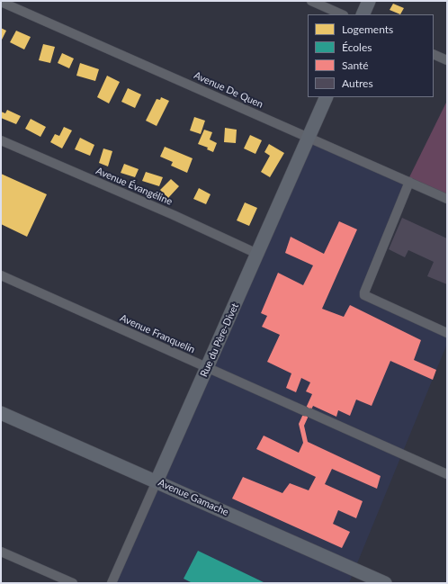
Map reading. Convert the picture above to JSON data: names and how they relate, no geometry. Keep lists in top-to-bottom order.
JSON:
{
  "streets": {
    "street": [
      "Avenue De Quen",
      "Avenue Évangéline",
      "Avenue Franquelin",
      "Rue du Père-Divet",
      "Avenue Gamache"
    ]
  },
  "crossings": [
    ["Avenue De Quen", "Rue du Père-Divet"],
    ["Avenue Évangéline", "Rue du Père-Divet"],
    ["Avenue Franquelin", "Rue du Père-Divet"],
    ["Rue du Père-Divet", "Avenue Gamache"]
  ],
  "legend": [
    "Logements",
    "Écoles",
    "Santé",
    "Autres"
  ]
}
